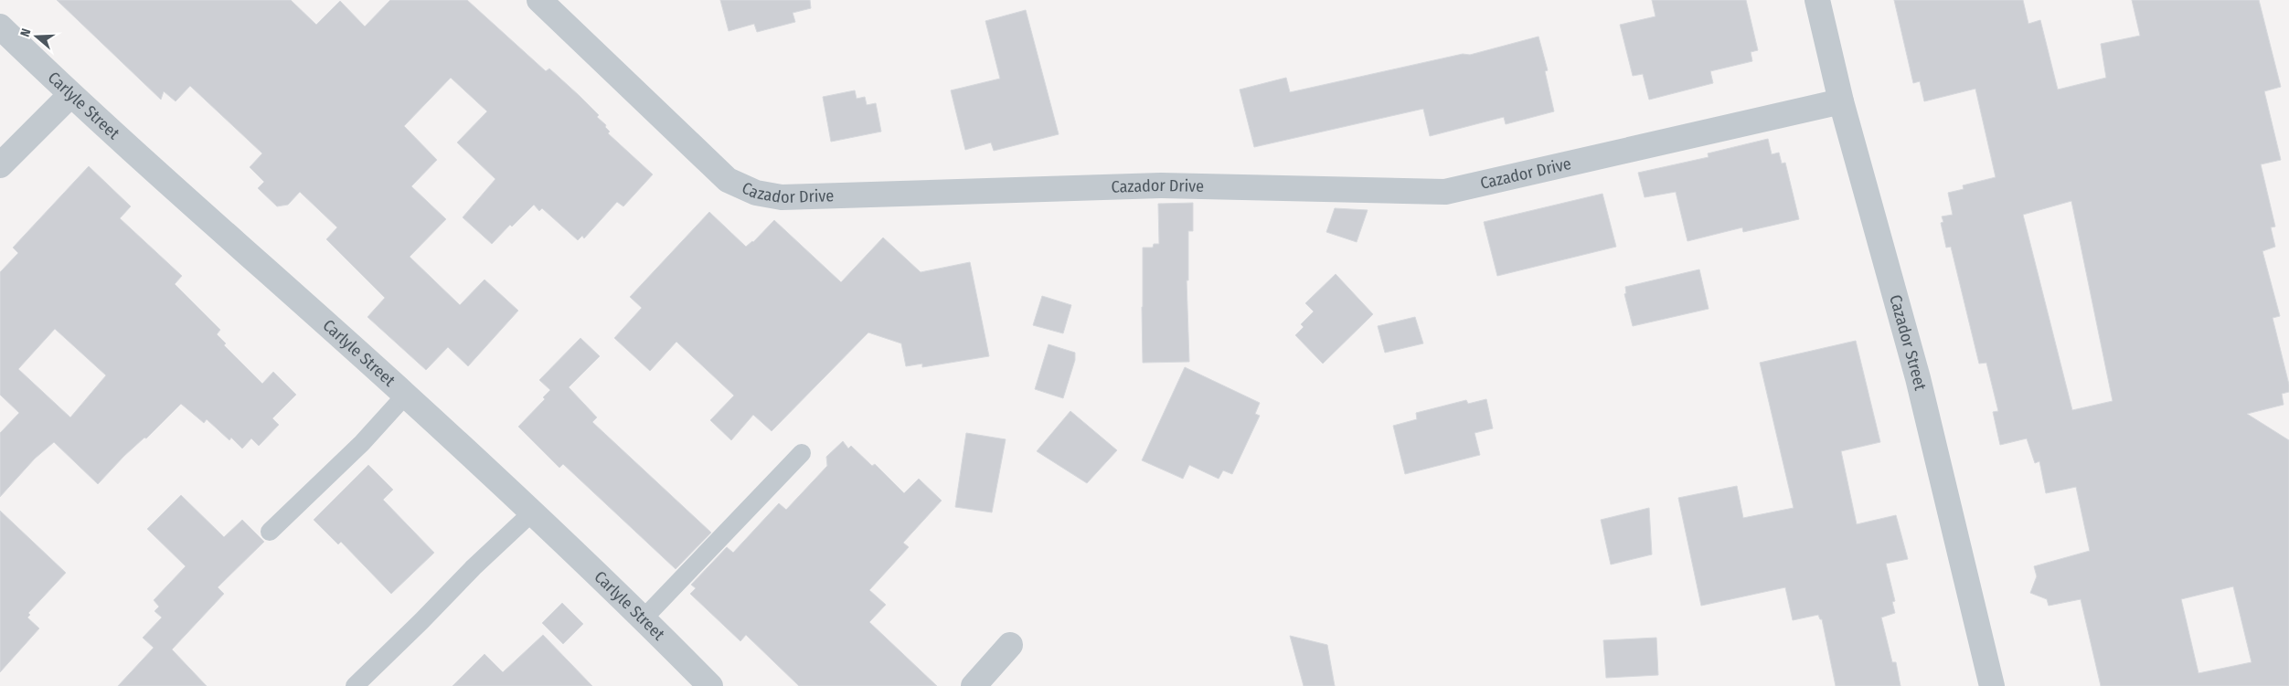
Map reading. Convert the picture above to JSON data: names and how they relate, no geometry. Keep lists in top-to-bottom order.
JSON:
{
  "streets": {
    "street": ["Carlyle Street", "Cazador Drive", "Cazador Street"]
  },
  "crossings": [
    ["Cazador Drive", "Cazador Street"]
  ],
  "north": "left"
}
